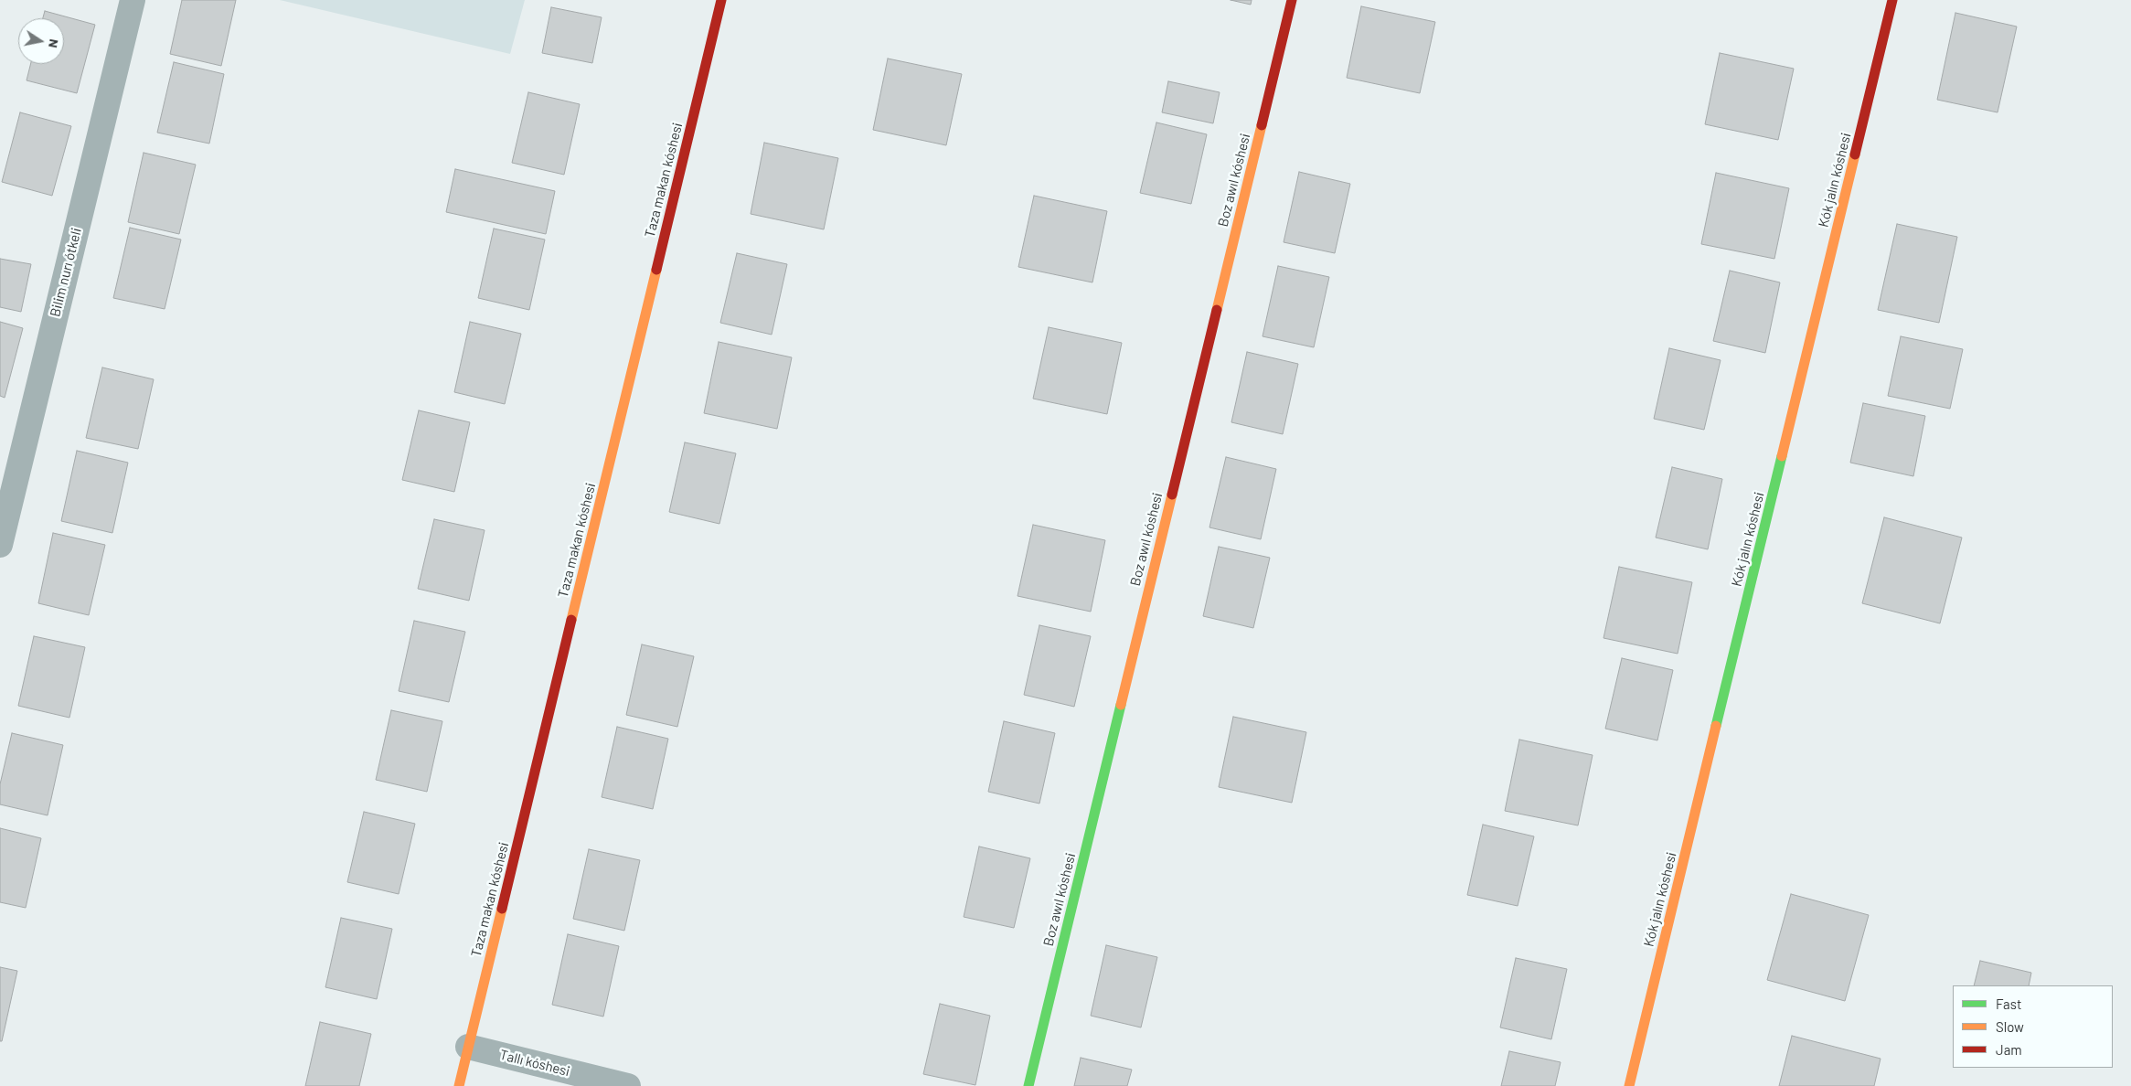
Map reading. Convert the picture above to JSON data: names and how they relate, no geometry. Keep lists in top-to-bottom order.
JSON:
{
  "streets": {
    "street": [
      "Taza makan kóshesi",
      "Boz awıl kóshesi",
      "Kók jalın kóshesi",
      "Bilim nurı ótkeli",
      "Tallı kóshesi"
    ]
  },
  "crossings": [
    ["Taza makan kóshesi", "Tallı kóshesi"]
  ],
  "legend": ["Fast", "Slow", "Jam"],
  "north": "right"
}
